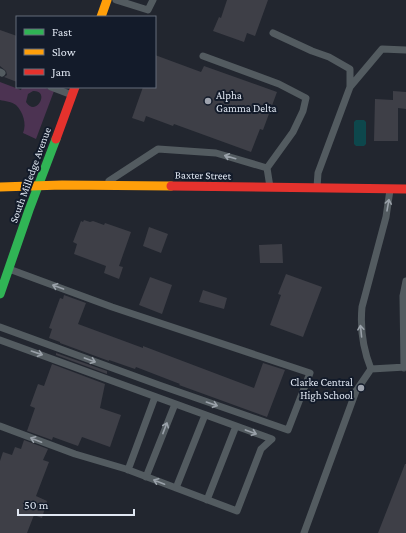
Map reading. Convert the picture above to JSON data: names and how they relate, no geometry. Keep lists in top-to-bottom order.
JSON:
{
  "streets": {
    "main road": ["South Milledge Avenue", "Baxter Street"]
  },
  "crossings": [
    ["South Milledge Avenue", "Baxter Street"]
  ],
  "places": ["Alpha Gamma Delta", "Clarke Central High School"],
  "legend": ["Fast", "Slow", "Jam"],
  "scale_bar": "50 m"
}
